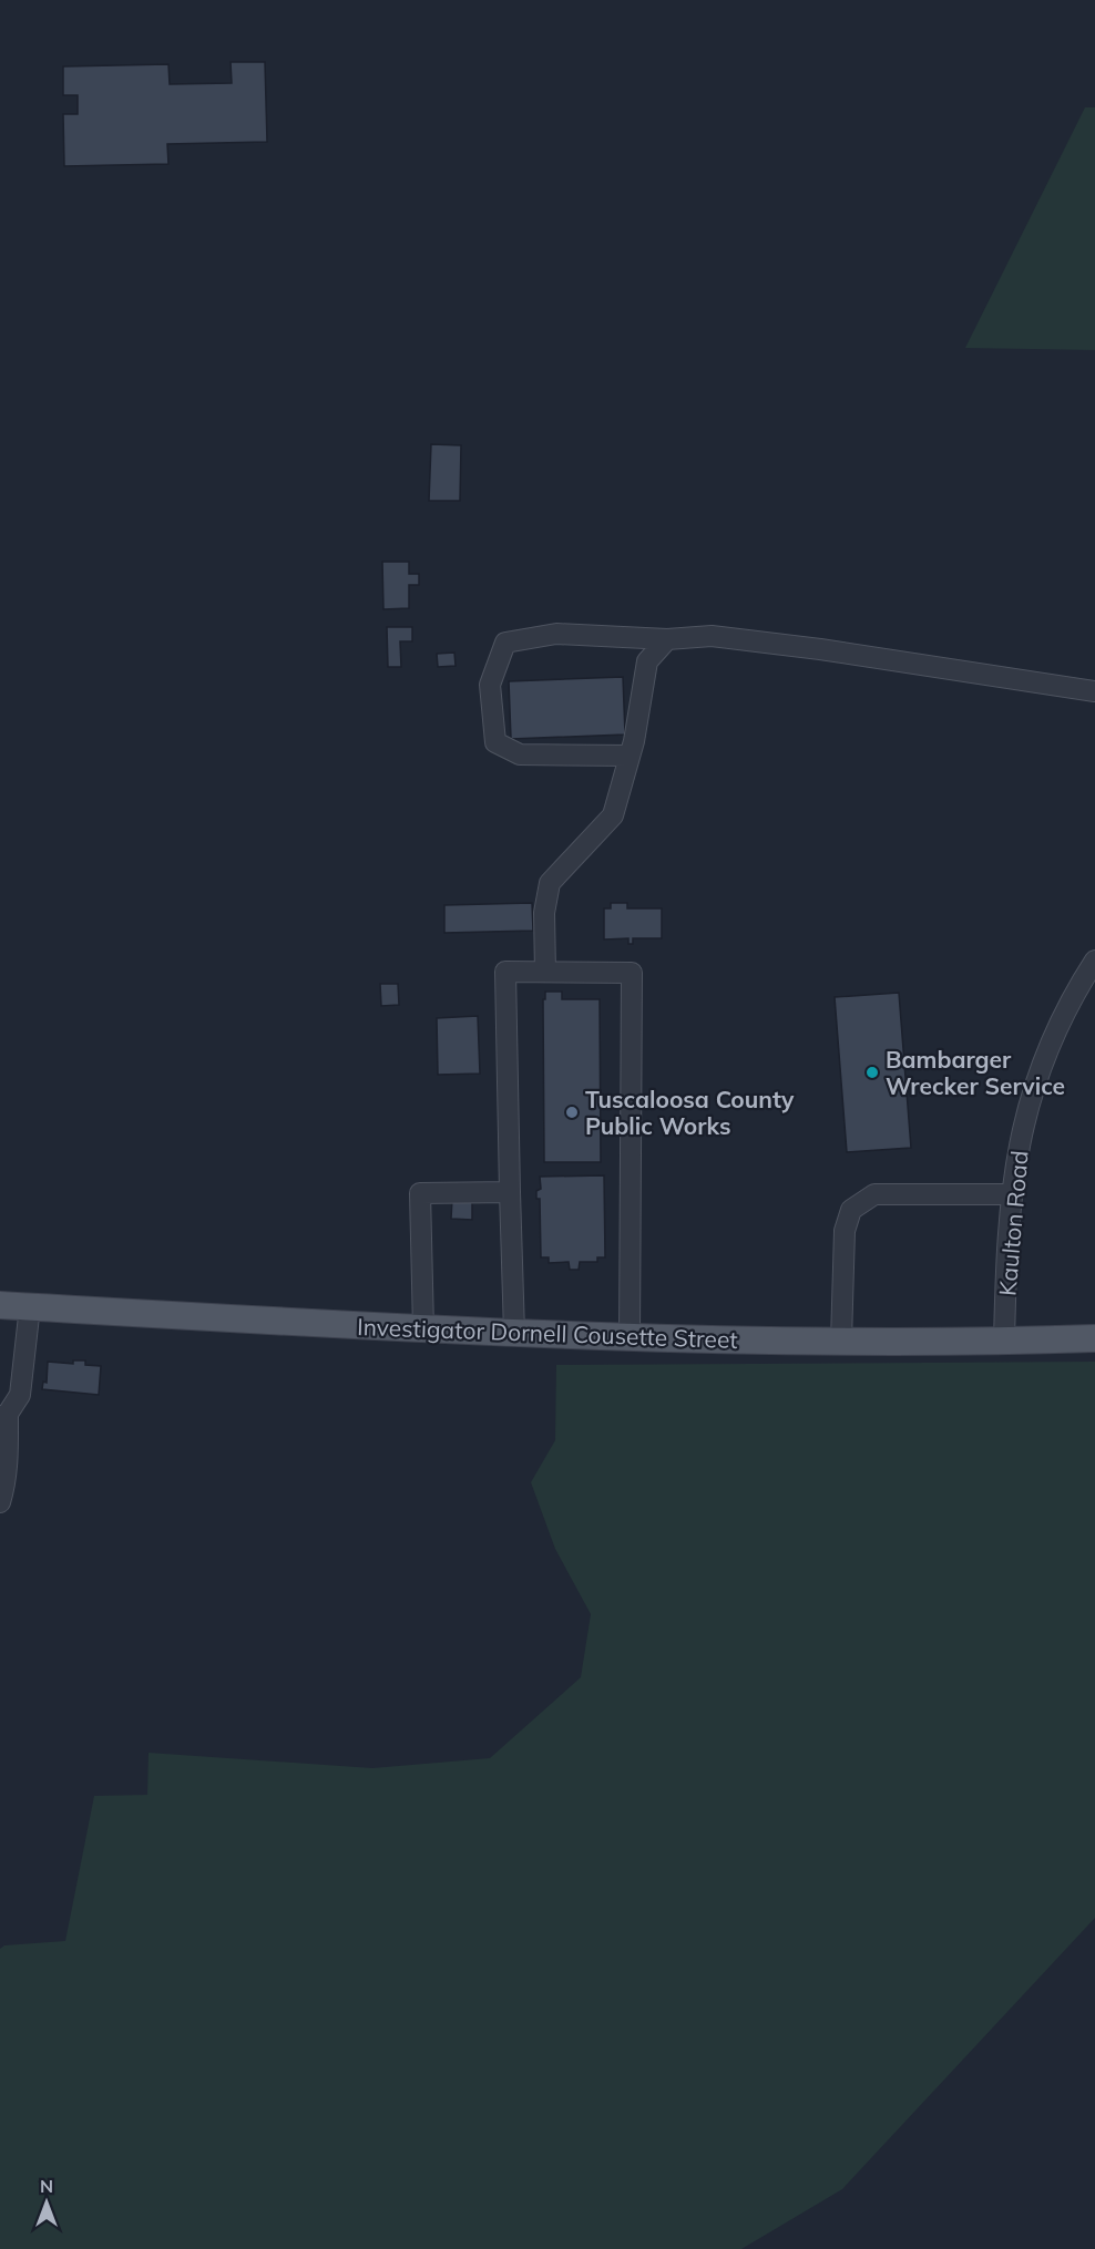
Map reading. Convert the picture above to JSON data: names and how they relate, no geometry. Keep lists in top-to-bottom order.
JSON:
{
  "streets": {
    "main road": ["Investigator Dornell Cousette Street"],
    "street": ["Kaulton Road"]
  },
  "crossings": [
    ["Kaulton Road", "Investigator Dornell Cousette Street"]
  ],
  "places": ["Bambarger Wrecker Service", "Tuscaloosa County Public Works"],
  "north": "top"
}
